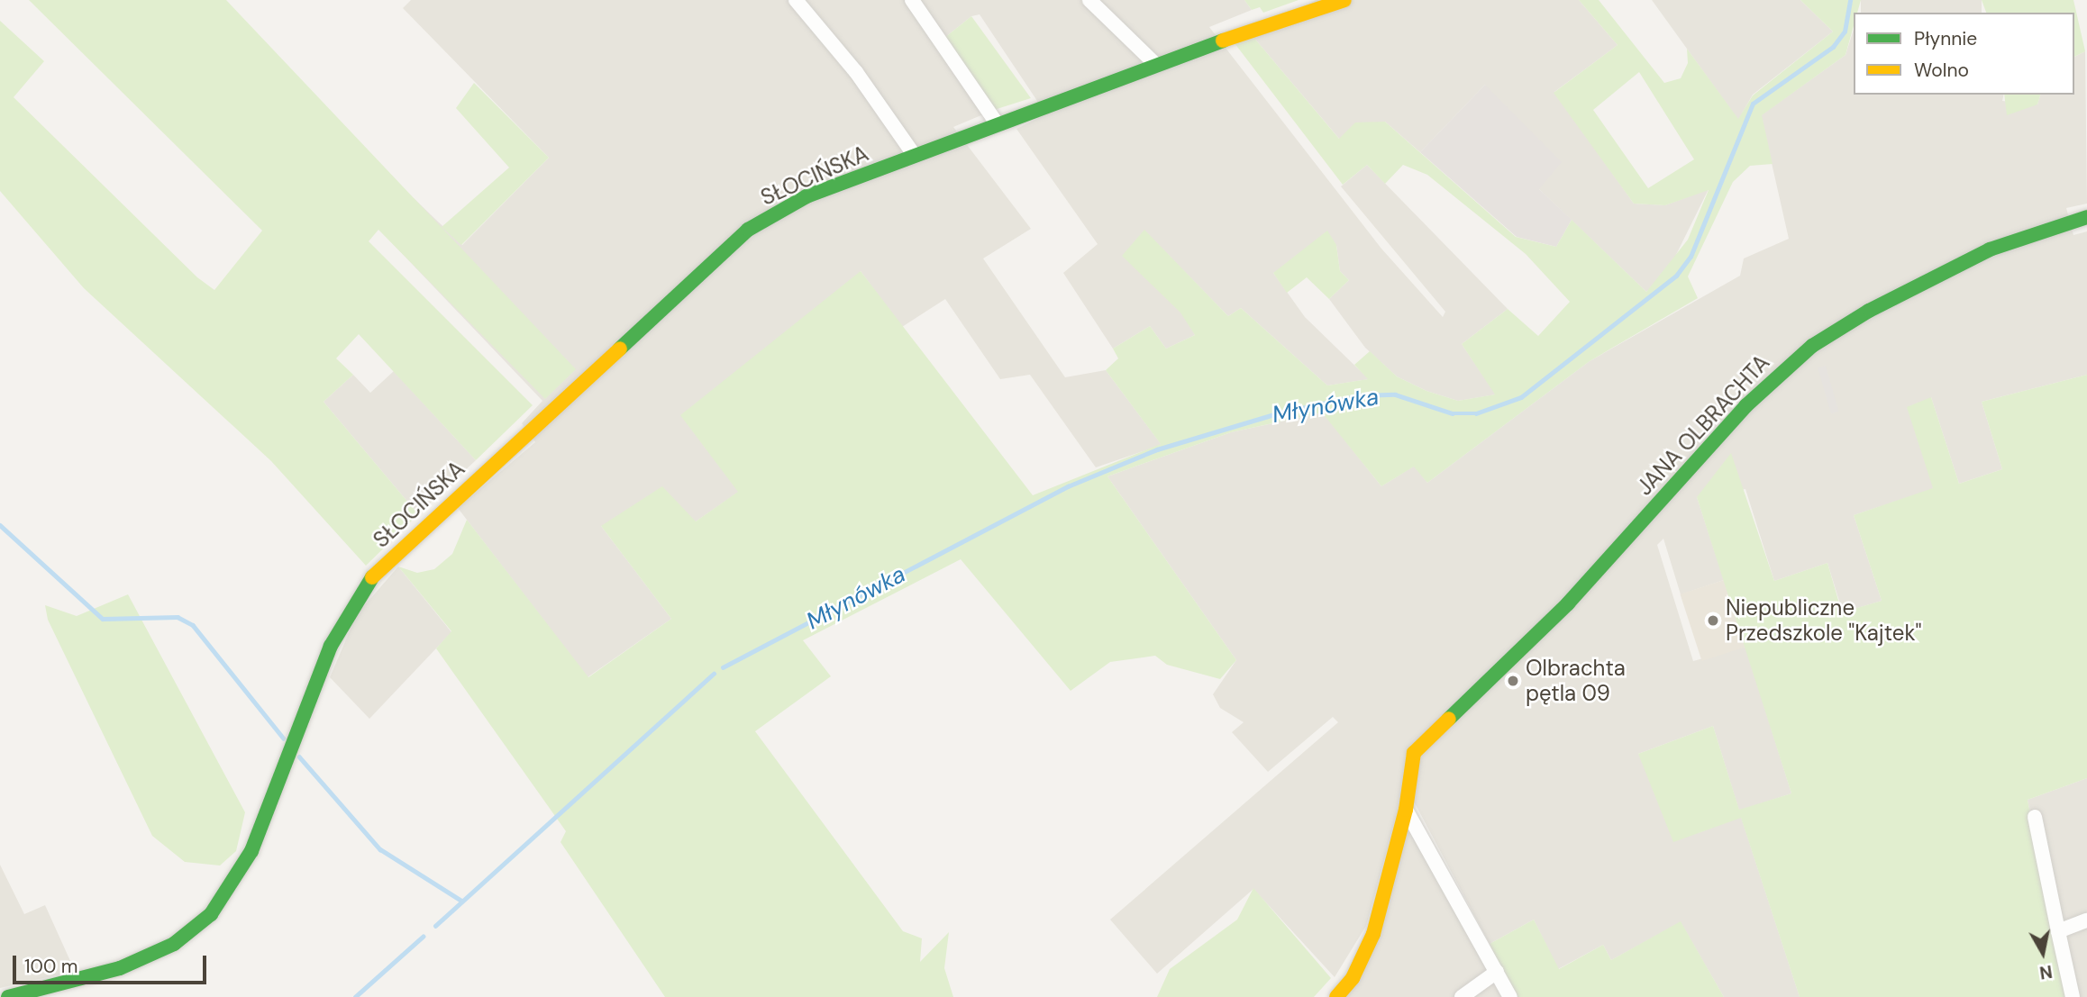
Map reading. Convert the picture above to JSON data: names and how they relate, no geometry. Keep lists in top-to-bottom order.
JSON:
{
  "streets": {
    "street": ["SŁOCIŃSKA", "JANA OLBRACHTA"]
  },
  "water": ["Młynówka"],
  "places": ["Niepubliczne Przedszkole \"Kajtek\"", "Olbrachta pętla 09"],
  "legend": ["Płynnie", "Wolno"],
  "scale_bar": "100 m",
  "north": "bottom"
}
